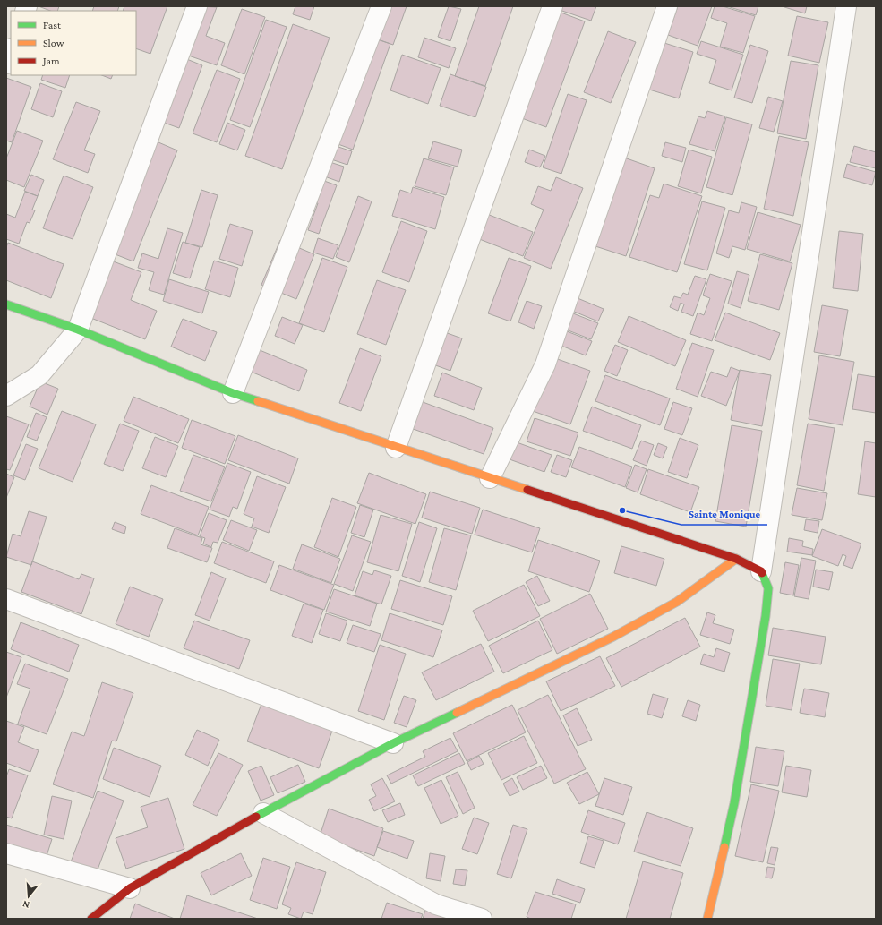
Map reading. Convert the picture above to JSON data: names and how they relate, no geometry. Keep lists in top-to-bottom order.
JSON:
{
  "places": ["Sainte Monique"],
  "legend": ["Fast", "Slow", "Jam"],
  "north": "bottom"
}
